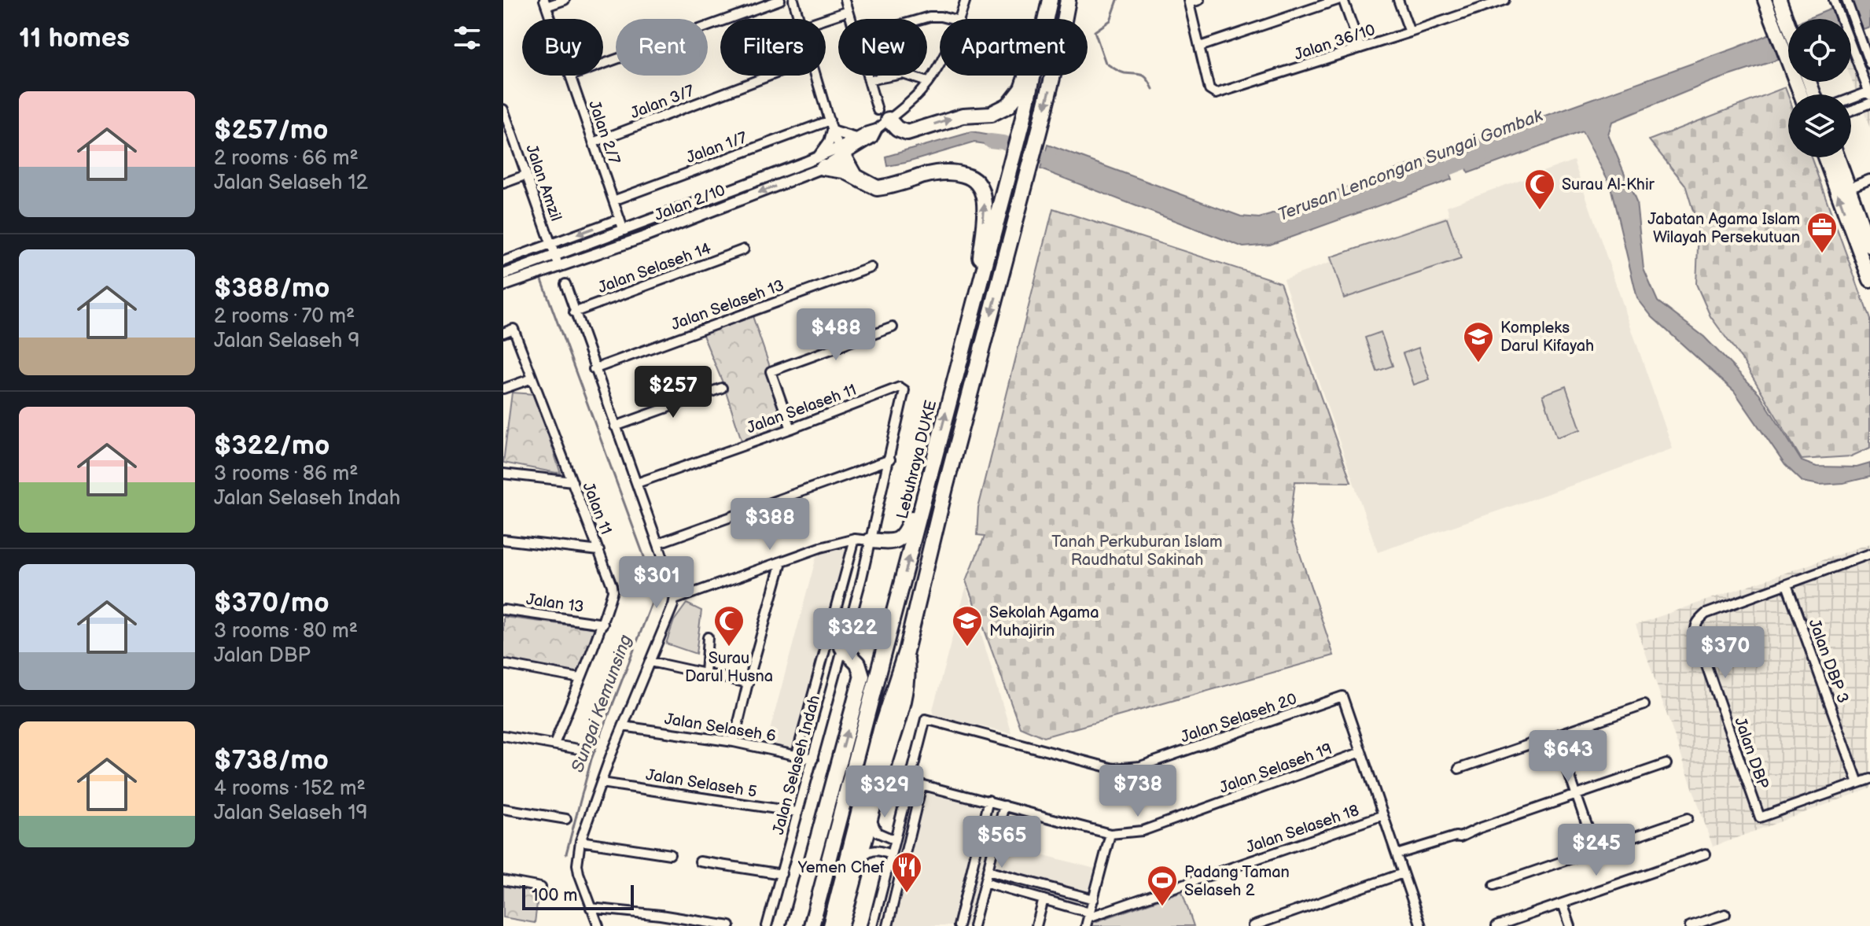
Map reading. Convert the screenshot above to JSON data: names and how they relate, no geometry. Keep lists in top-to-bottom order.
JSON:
{
  "streets": {
    "highway": ["Lebuhraya DUKE"],
    "street": [
      "Jalan 36/10",
      "Jalan 3/7",
      "Jalan 2/7",
      "Jalan 1/7",
      "Jalan Amzil",
      "Jalan 2/10",
      "Jalan Selaseh 14",
      "Jalan Selaseh 13",
      "Jalan Selaseh 11",
      "Jalan 11",
      "Jalan 13",
      "Jalan DBP 3",
      "Jalan Selaseh 20",
      "Jalan Selaseh 6",
      "Jalan DBP",
      "Jalan Selaseh Indah",
      "Jalan Selaseh 19",
      "Jalan Selaseh 5",
      "Jalan Selaseh 18"
    ]
  },
  "crossings": [
    ["Jalan 3/7", "Jalan 2/7"],
    ["Jalan 2/7", "Jalan 1/7"],
    ["Jalan 2/7", "Jalan 2/10"],
    ["Jalan Amzil", "Jalan 2/10"],
    ["Jalan Selaseh 11", "Jalan Selaseh Indah"],
    ["Jalan 11", "Jalan 13"],
    ["Jalan DBP 3", "Jalan DBP"],
    ["Jalan Selaseh 20", "Jalan Selaseh 19"],
    ["Jalan Selaseh 6", "Jalan Selaseh Indah"],
    ["Jalan Selaseh Indah", "Jalan Selaseh 5"]
  ],
  "water": ["Terusan Lencongan Sungai Gombak", "Sungai Kemunsing"],
  "parks": ["Tanah Perkuburan Islam Raudhatul Sakinah"],
  "places": {
    "mosque": ["Surau Al-Khir", "Surau Darul Husna"],
    "office": ["Jabatan Agama Islam Wilayah Persekutuan"],
    "school or university": ["Kompleks Darul Kifayah", "Sekolah Agama Muhajirin"],
    "restaurant": ["Yemen Chef"],
    "sports": ["Padang Taman Selaseh 2"]
  },
  "scale_bar": "100 m",
  "page": {
    "heading": "11 homes",
    "chip": [
      "Buy",
      "Rent",
      "Filters",
      "New",
      "Apartment"
    ],
    "list": [
      {
        "name": "$257/mo",
        "note": "2 rooms · 66 m² · Jalan Selaseh 12"
      },
      {
        "name": "$388/mo",
        "note": "2 rooms · 70 m² · Jalan Selaseh 9"
      },
      {
        "name": "$322/mo",
        "note": "3 rooms · 86 m² · Jalan Selaseh Indah"
      },
      {
        "name": "$370/mo",
        "note": "3 rooms · 80 m² · Jalan DBP"
      },
      {
        "name": "$738/mo",
        "note": "4 rooms · 152 m² · Jalan Selaseh 19"
      }
    ],
    "price": [
      "$488",
      "$257",
      "$388",
      "$301",
      "$322",
      "$370",
      "$643",
      "$738",
      "$329",
      "$565",
      "$245"
    ],
    "scale": "100 m"
  }
}
